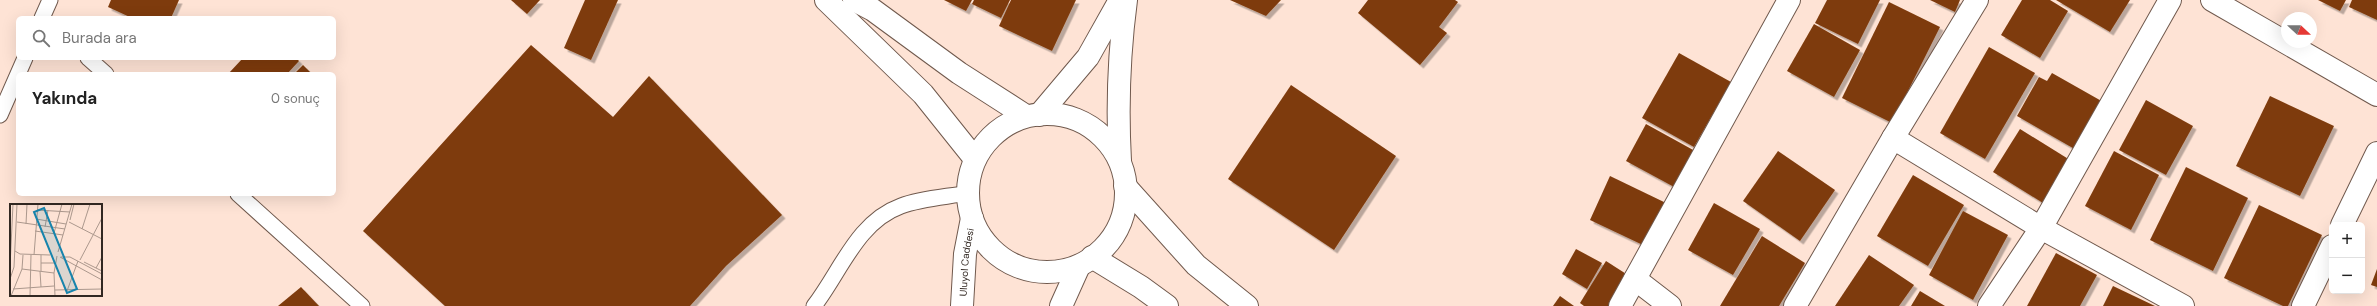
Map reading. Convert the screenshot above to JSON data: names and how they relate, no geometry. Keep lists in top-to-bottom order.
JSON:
{
  "streets": {
    "street": ["Uluyol Caddesi"]
  },
  "north": "right",
  "page": {
    "search": "Burada ara",
    "heading": ["Yakında", "0 sonuç"],
    "map_buttons": ["+", "−"]
  }
}
